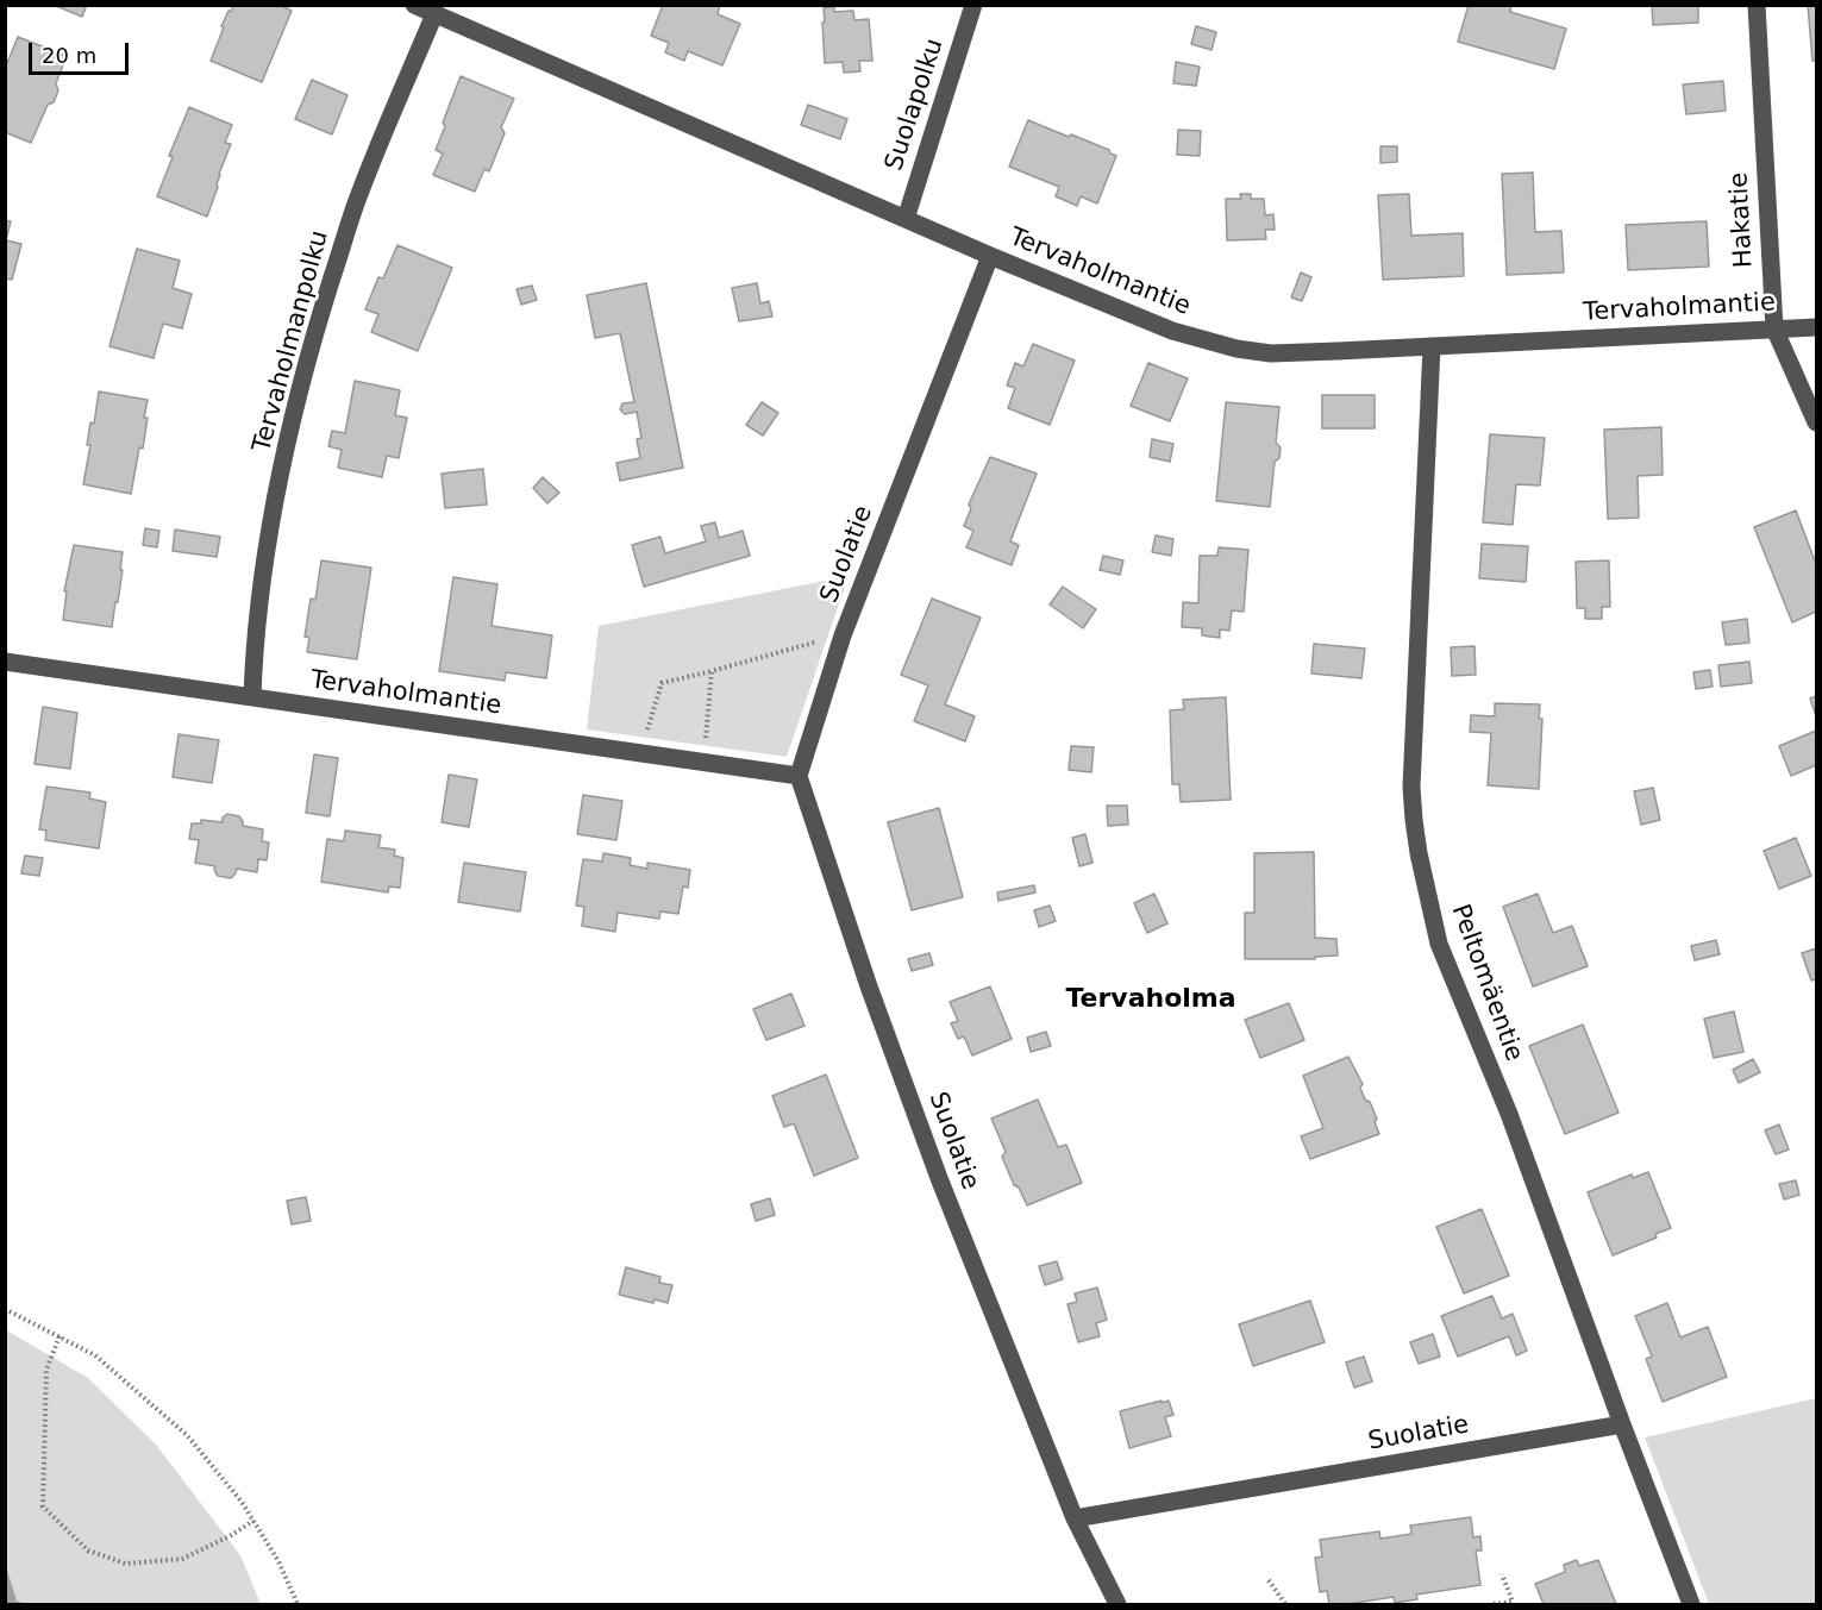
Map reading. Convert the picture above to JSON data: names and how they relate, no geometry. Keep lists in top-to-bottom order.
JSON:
{
  "streets": {
    "street": [
      "Suolapolku",
      "Hakatie",
      "Tervaholmantie",
      "Tervaholmanpolku",
      "Suolatie",
      "Peltomäentie"
    ]
  },
  "crossings": [
    ["Suolapolku", "Tervaholmantie"],
    ["Hakatie", "Tervaholmantie"],
    ["Tervaholmantie", "Tervaholmanpolku"],
    ["Tervaholmantie", "Suolatie"],
    ["Tervaholmantie", "Peltomäentie"],
    ["Suolatie", "Peltomäentie"]
  ],
  "districts": ["Tervaholma"],
  "scale_bar": "20 m"
}
